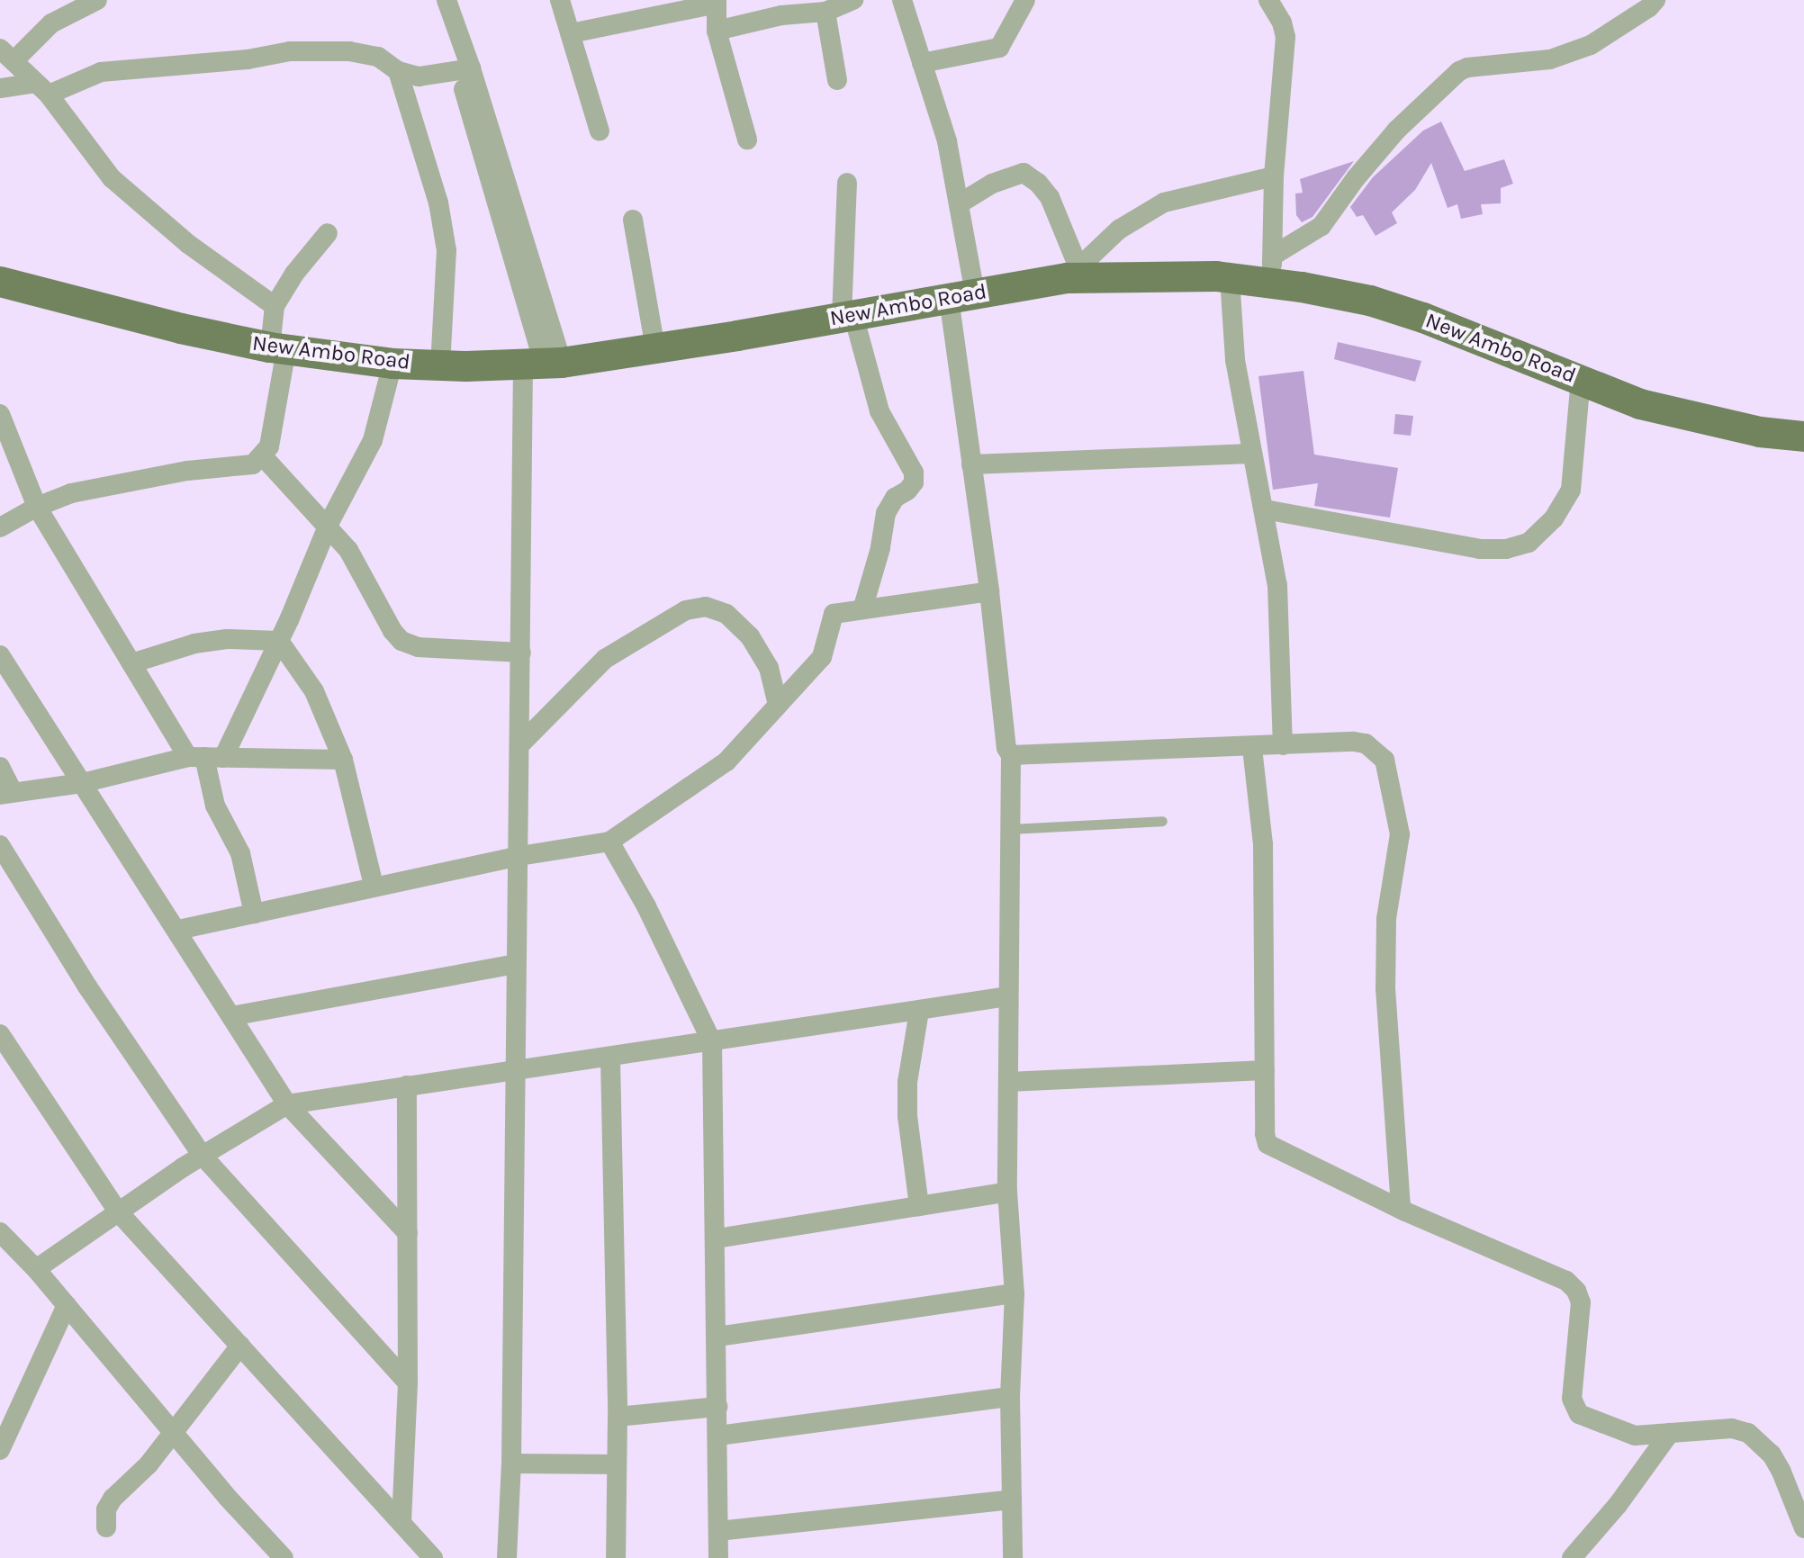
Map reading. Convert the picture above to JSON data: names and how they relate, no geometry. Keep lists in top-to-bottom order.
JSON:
{
  "streets": {
    "main road": ["New Ambo Road"]
  }
}
